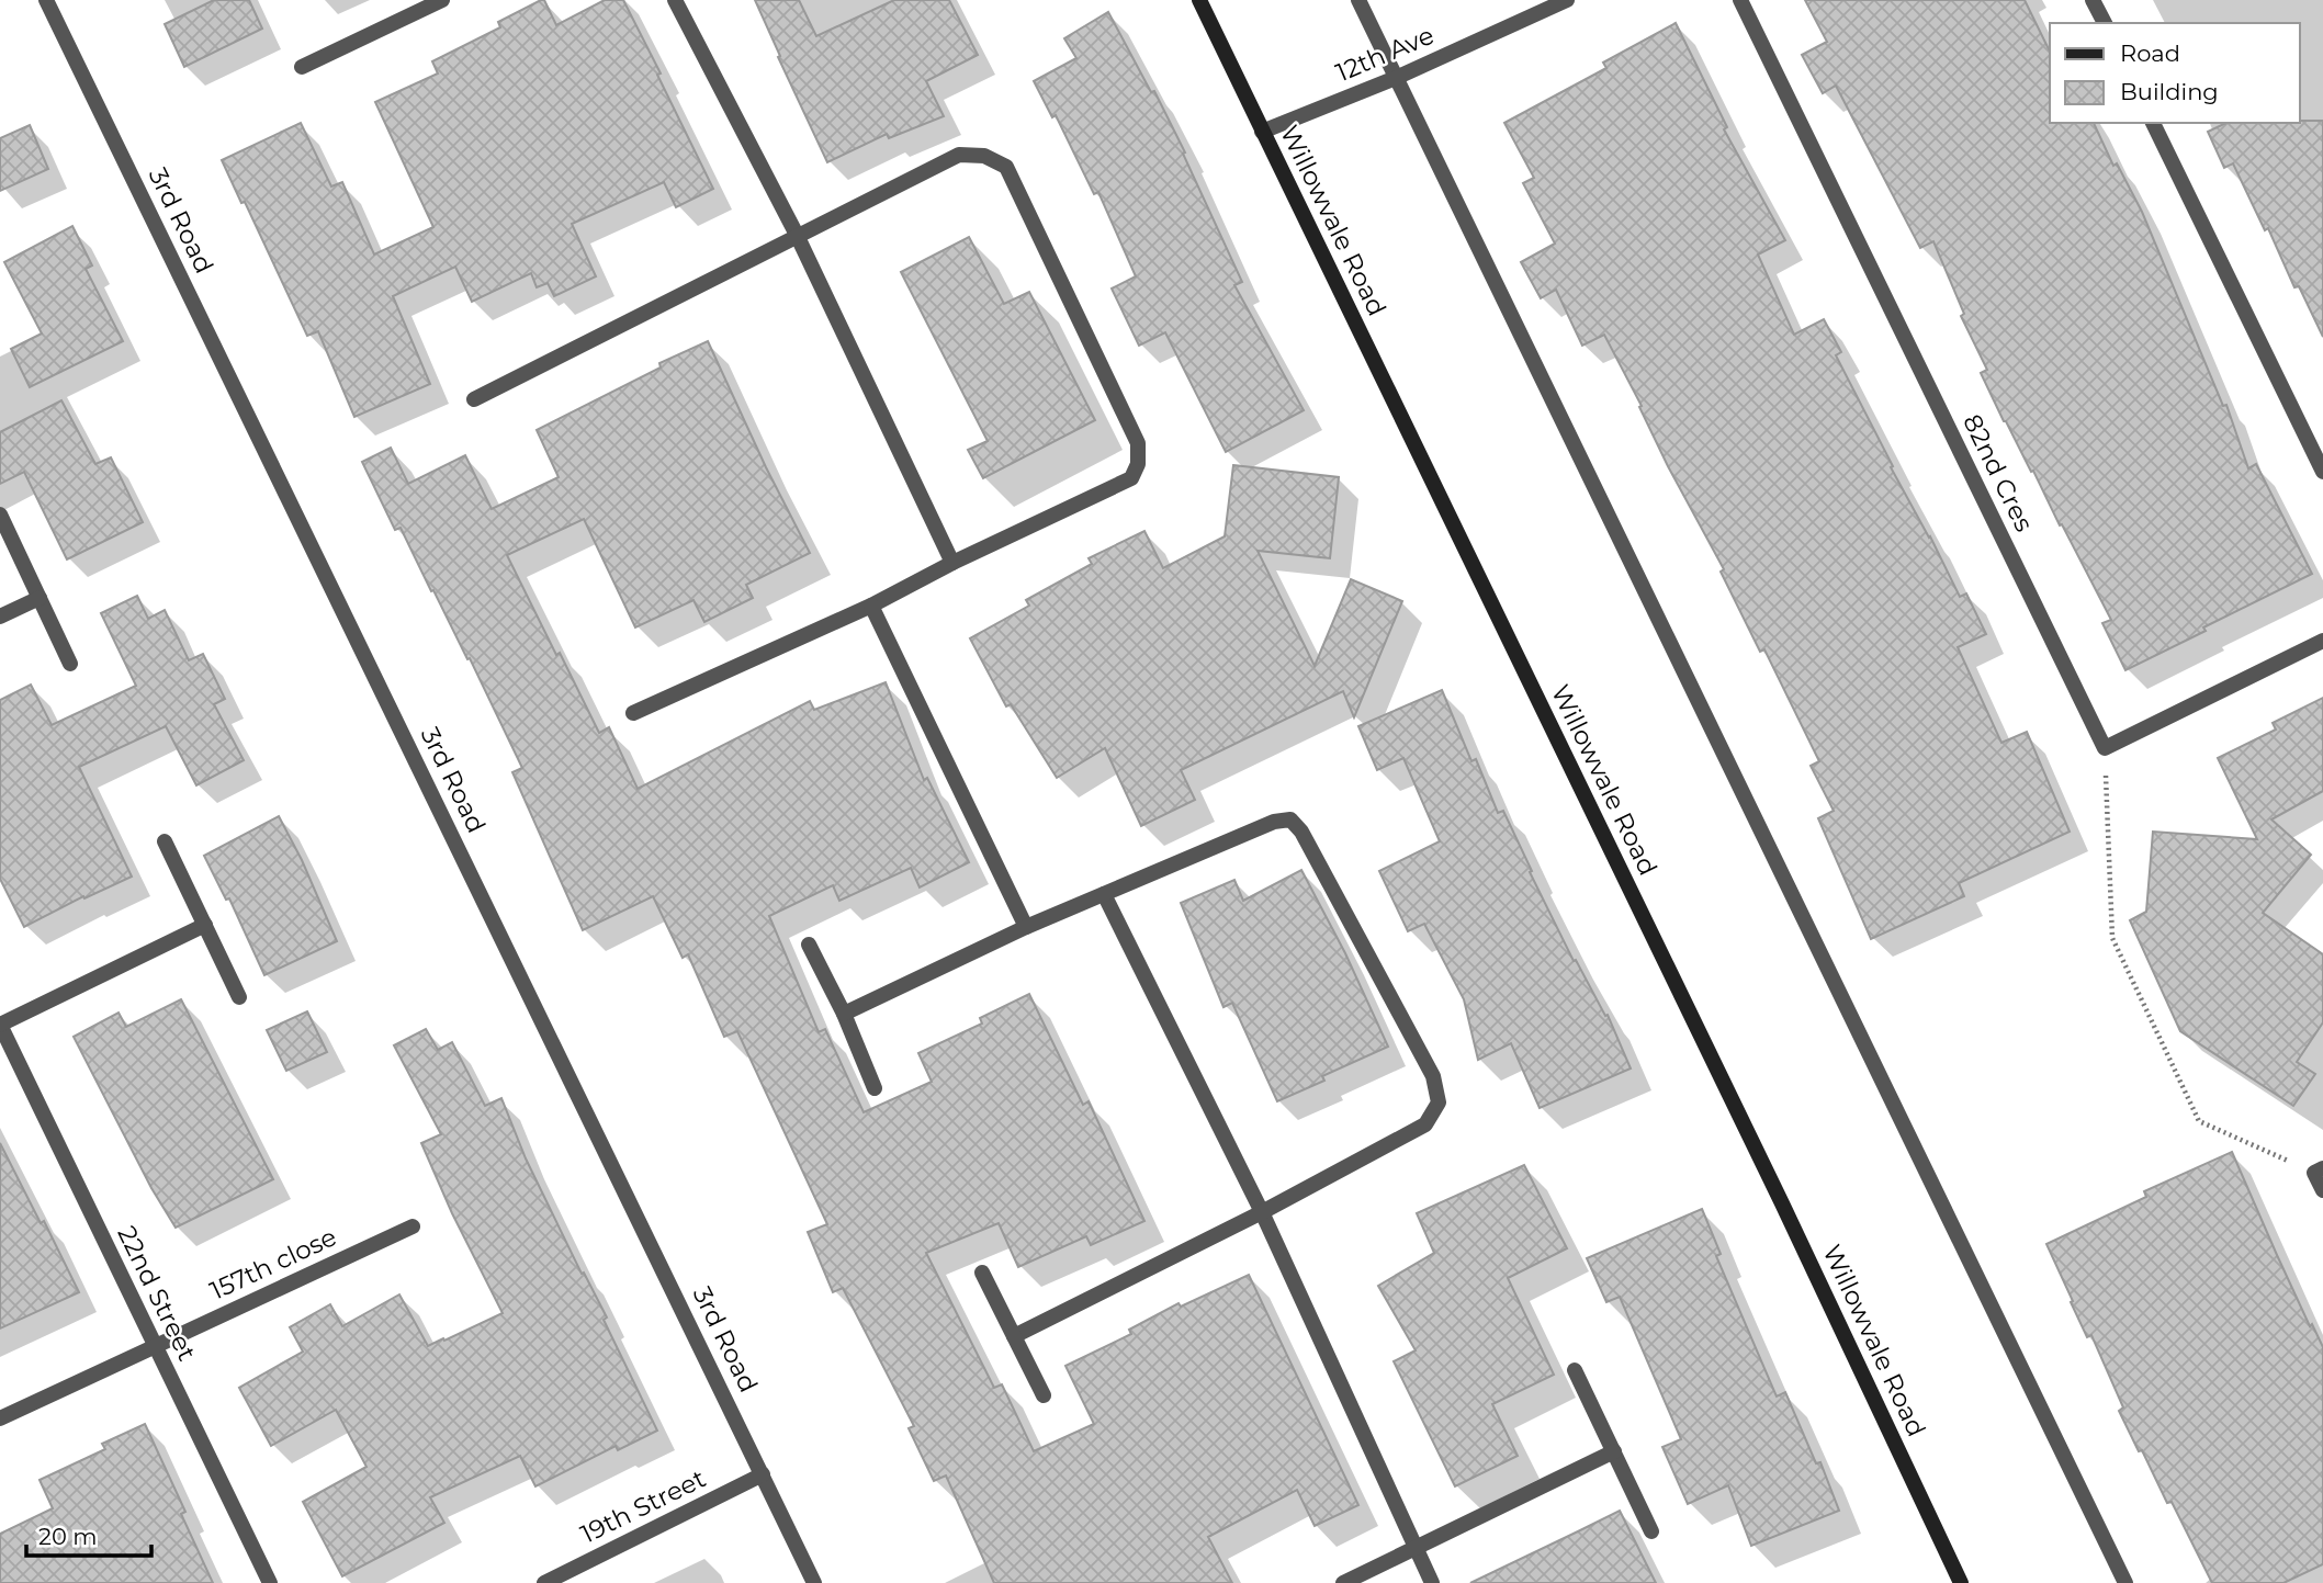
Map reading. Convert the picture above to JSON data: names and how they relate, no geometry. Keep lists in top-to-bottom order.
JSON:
{
  "streets": {
    "street": [
      "12th Ave",
      "3rd Road",
      "Willowvale Road",
      "82nd Cres",
      "157th close",
      "22nd Street",
      "19th Street"
    ]
  },
  "crossings": [
    ["12th Ave", "Willowvale Road"],
    ["3rd Road", "19th Street"],
    ["157th close", "22nd Street"]
  ],
  "legend": ["Road", "Building"],
  "scale_bar": "20 m"
}
